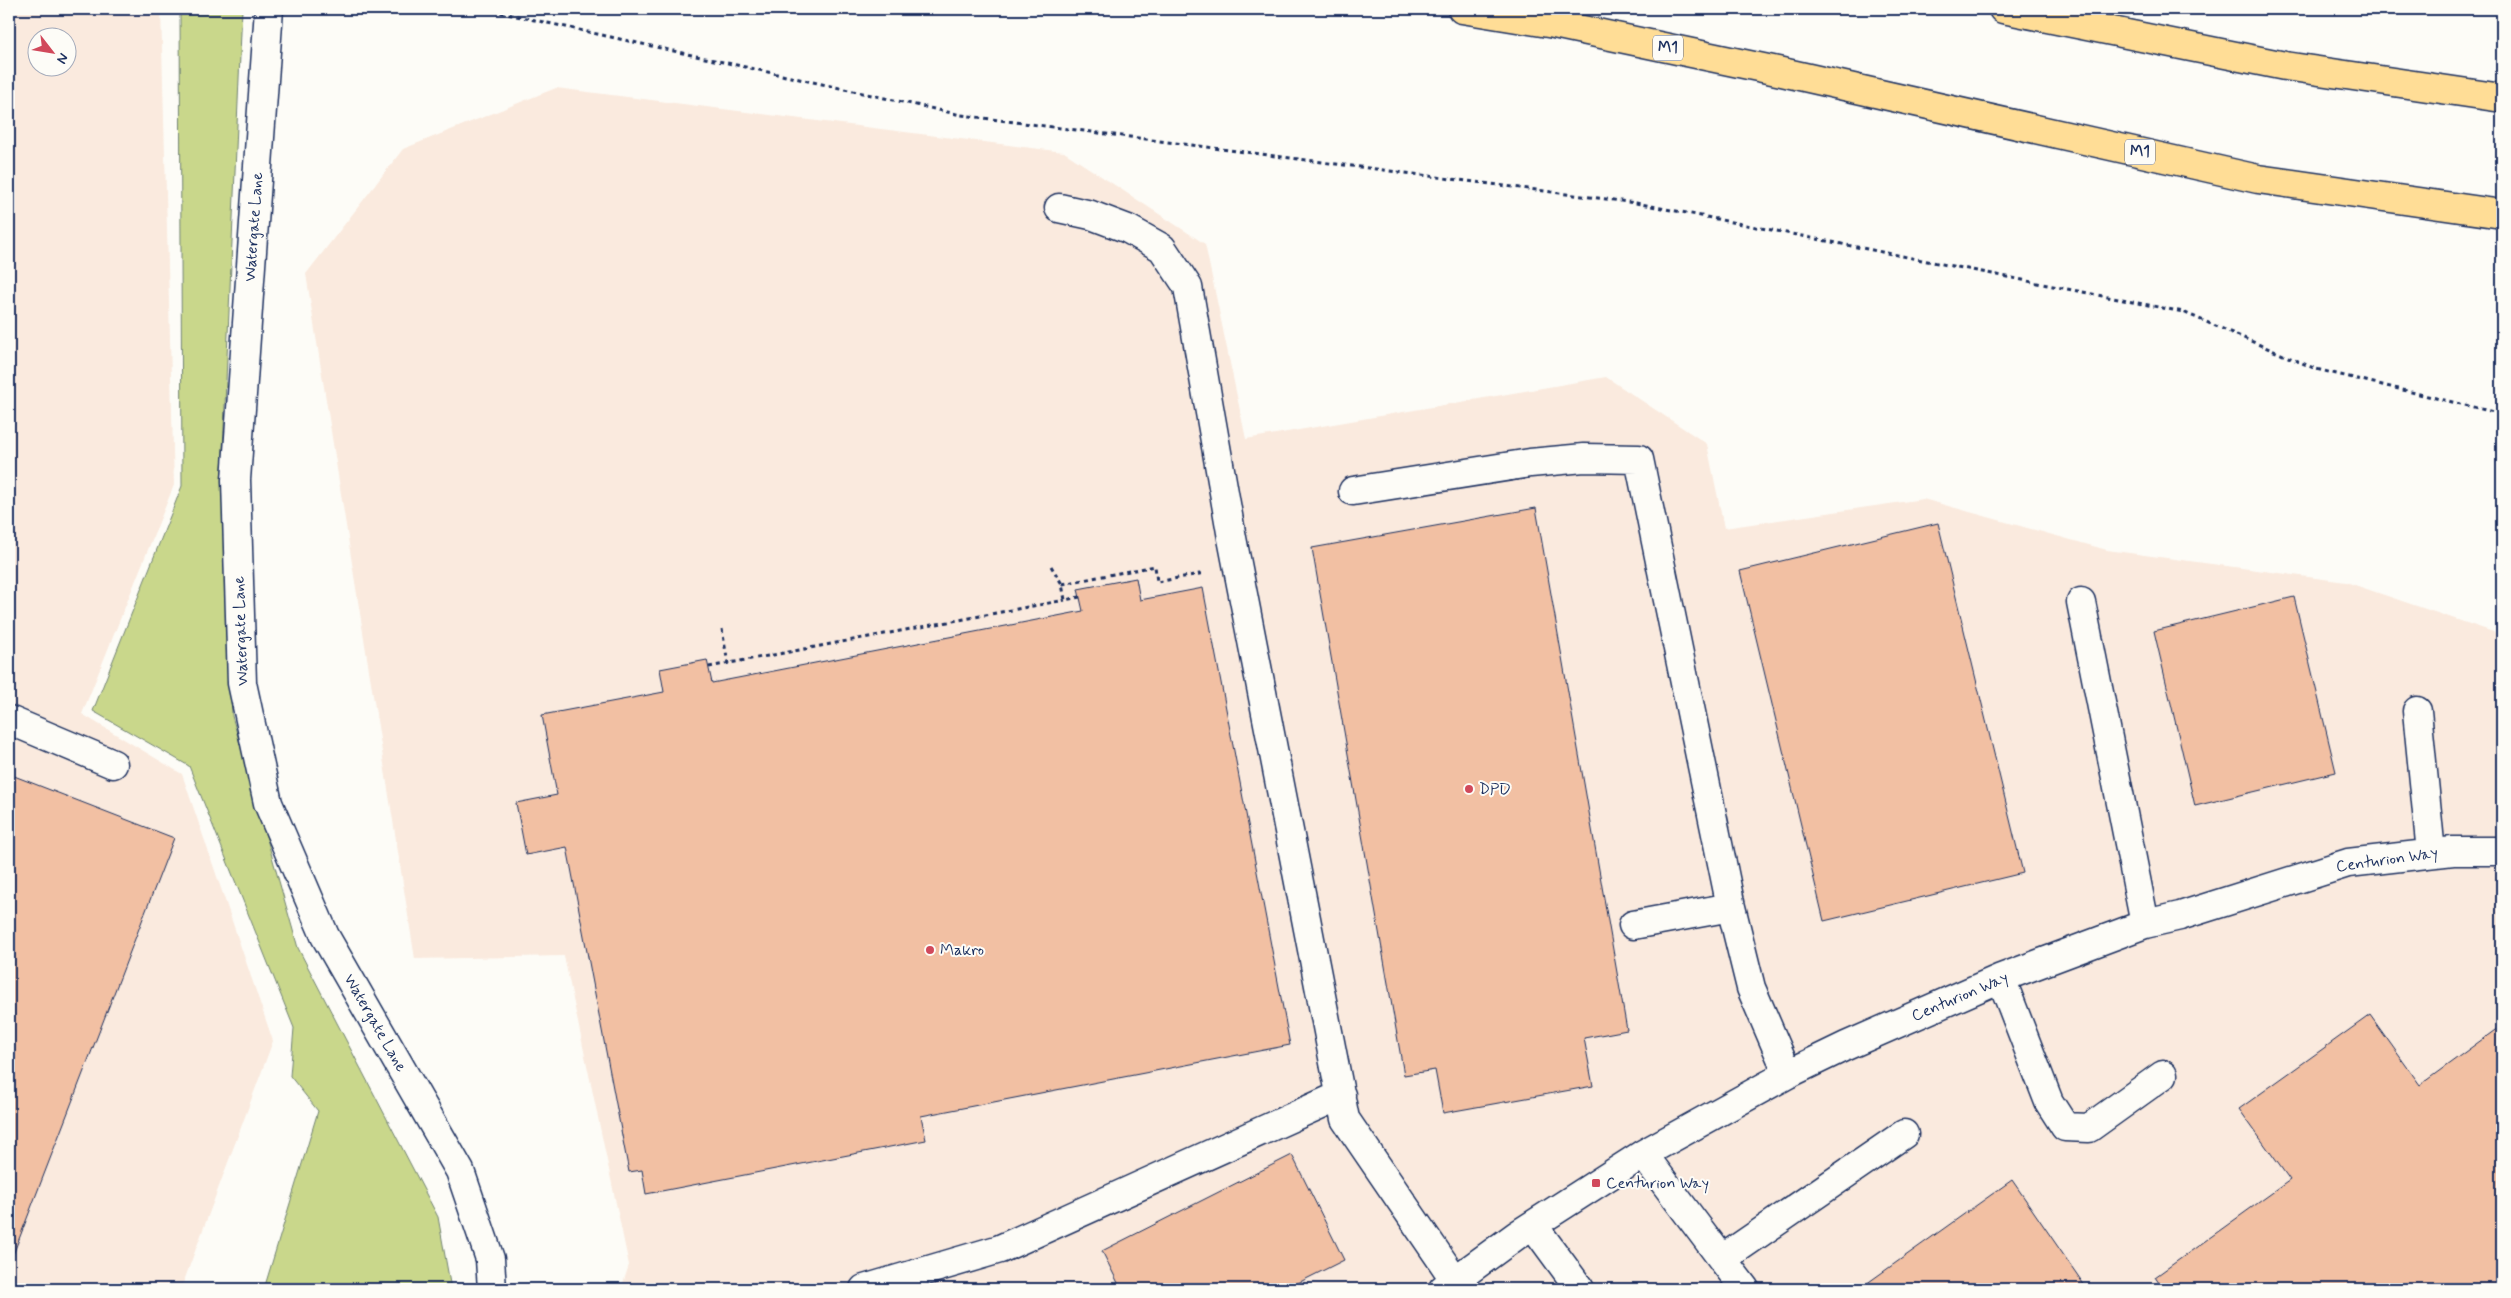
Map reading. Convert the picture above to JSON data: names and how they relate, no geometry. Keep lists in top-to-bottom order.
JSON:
{
  "streets": {
    "highway": ["M1"],
    "street": ["Watergate Lane", "Centurion Way"]
  },
  "places": {
    "other": ["DPD", "Makro"],
    "transit": ["Centurion Way"]
  },
  "north": "bottom right"
}
